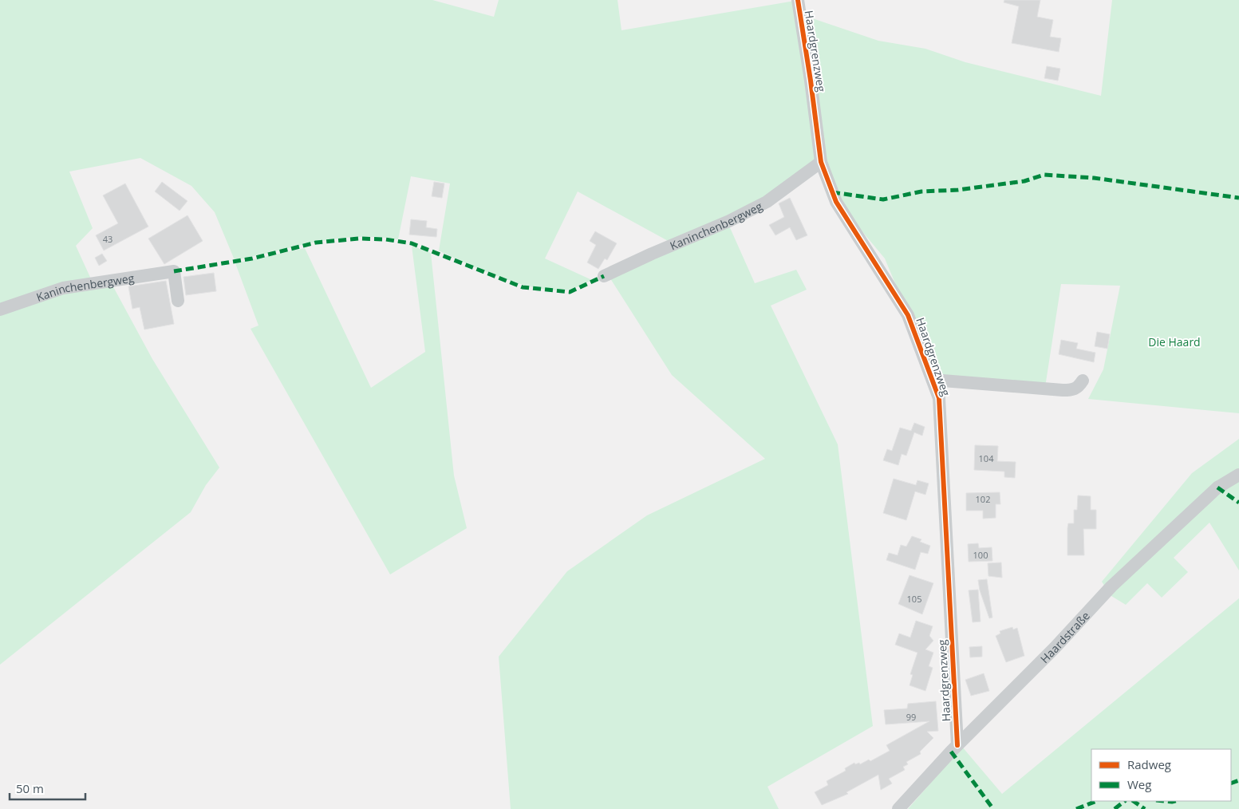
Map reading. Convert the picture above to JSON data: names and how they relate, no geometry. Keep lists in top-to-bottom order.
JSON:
{
  "streets": {
    "street": ["Haardgrenzweg", "Kaninchenbergweg", "Haardstraße"]
  },
  "crossings": [
    ["Haardgrenzweg", "Kaninchenbergweg"],
    ["Haardgrenzweg", "Haardstraße"]
  ],
  "parks": ["Die Haard"],
  "house_numbers": [
    "43",
    "104",
    "102",
    "100",
    "105",
    "99"
  ],
  "legend": ["Radweg", "Weg"],
  "scale_bar": "50 m"
}
